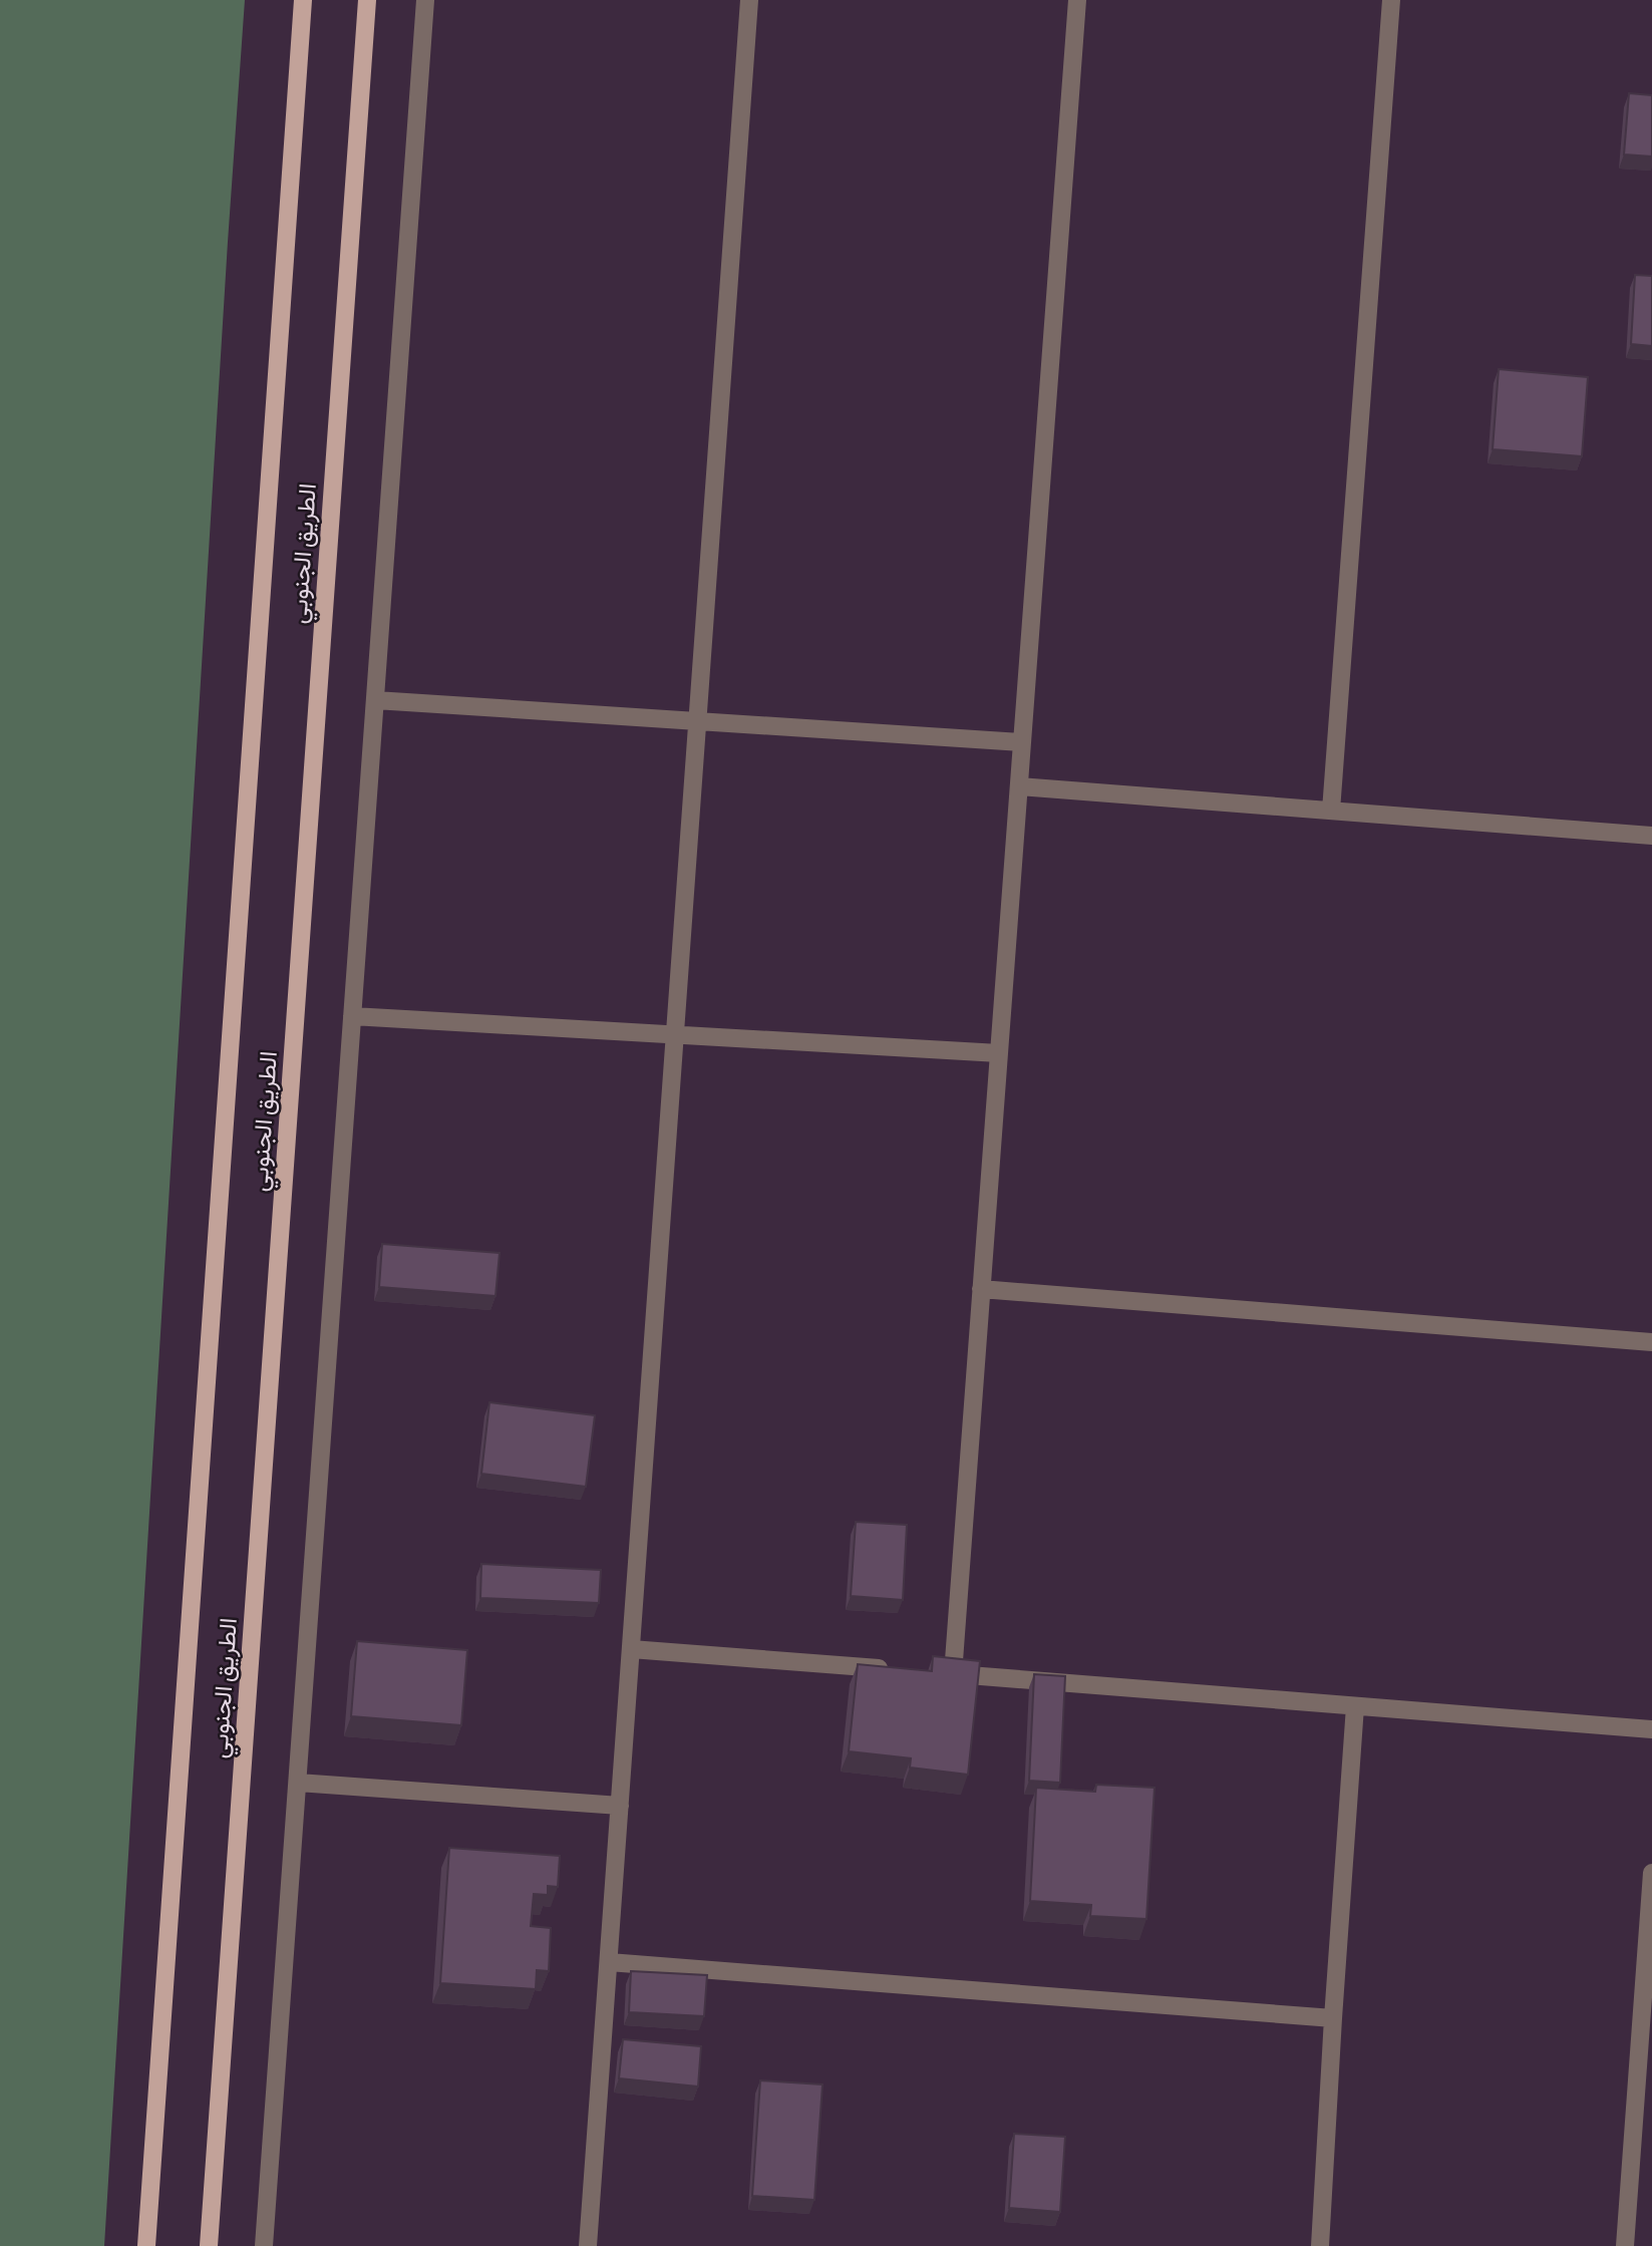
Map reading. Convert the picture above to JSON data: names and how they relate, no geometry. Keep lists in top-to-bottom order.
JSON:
{
  "streets": {
    "main road": ["الطريق الجنوبي"]
  }
}
